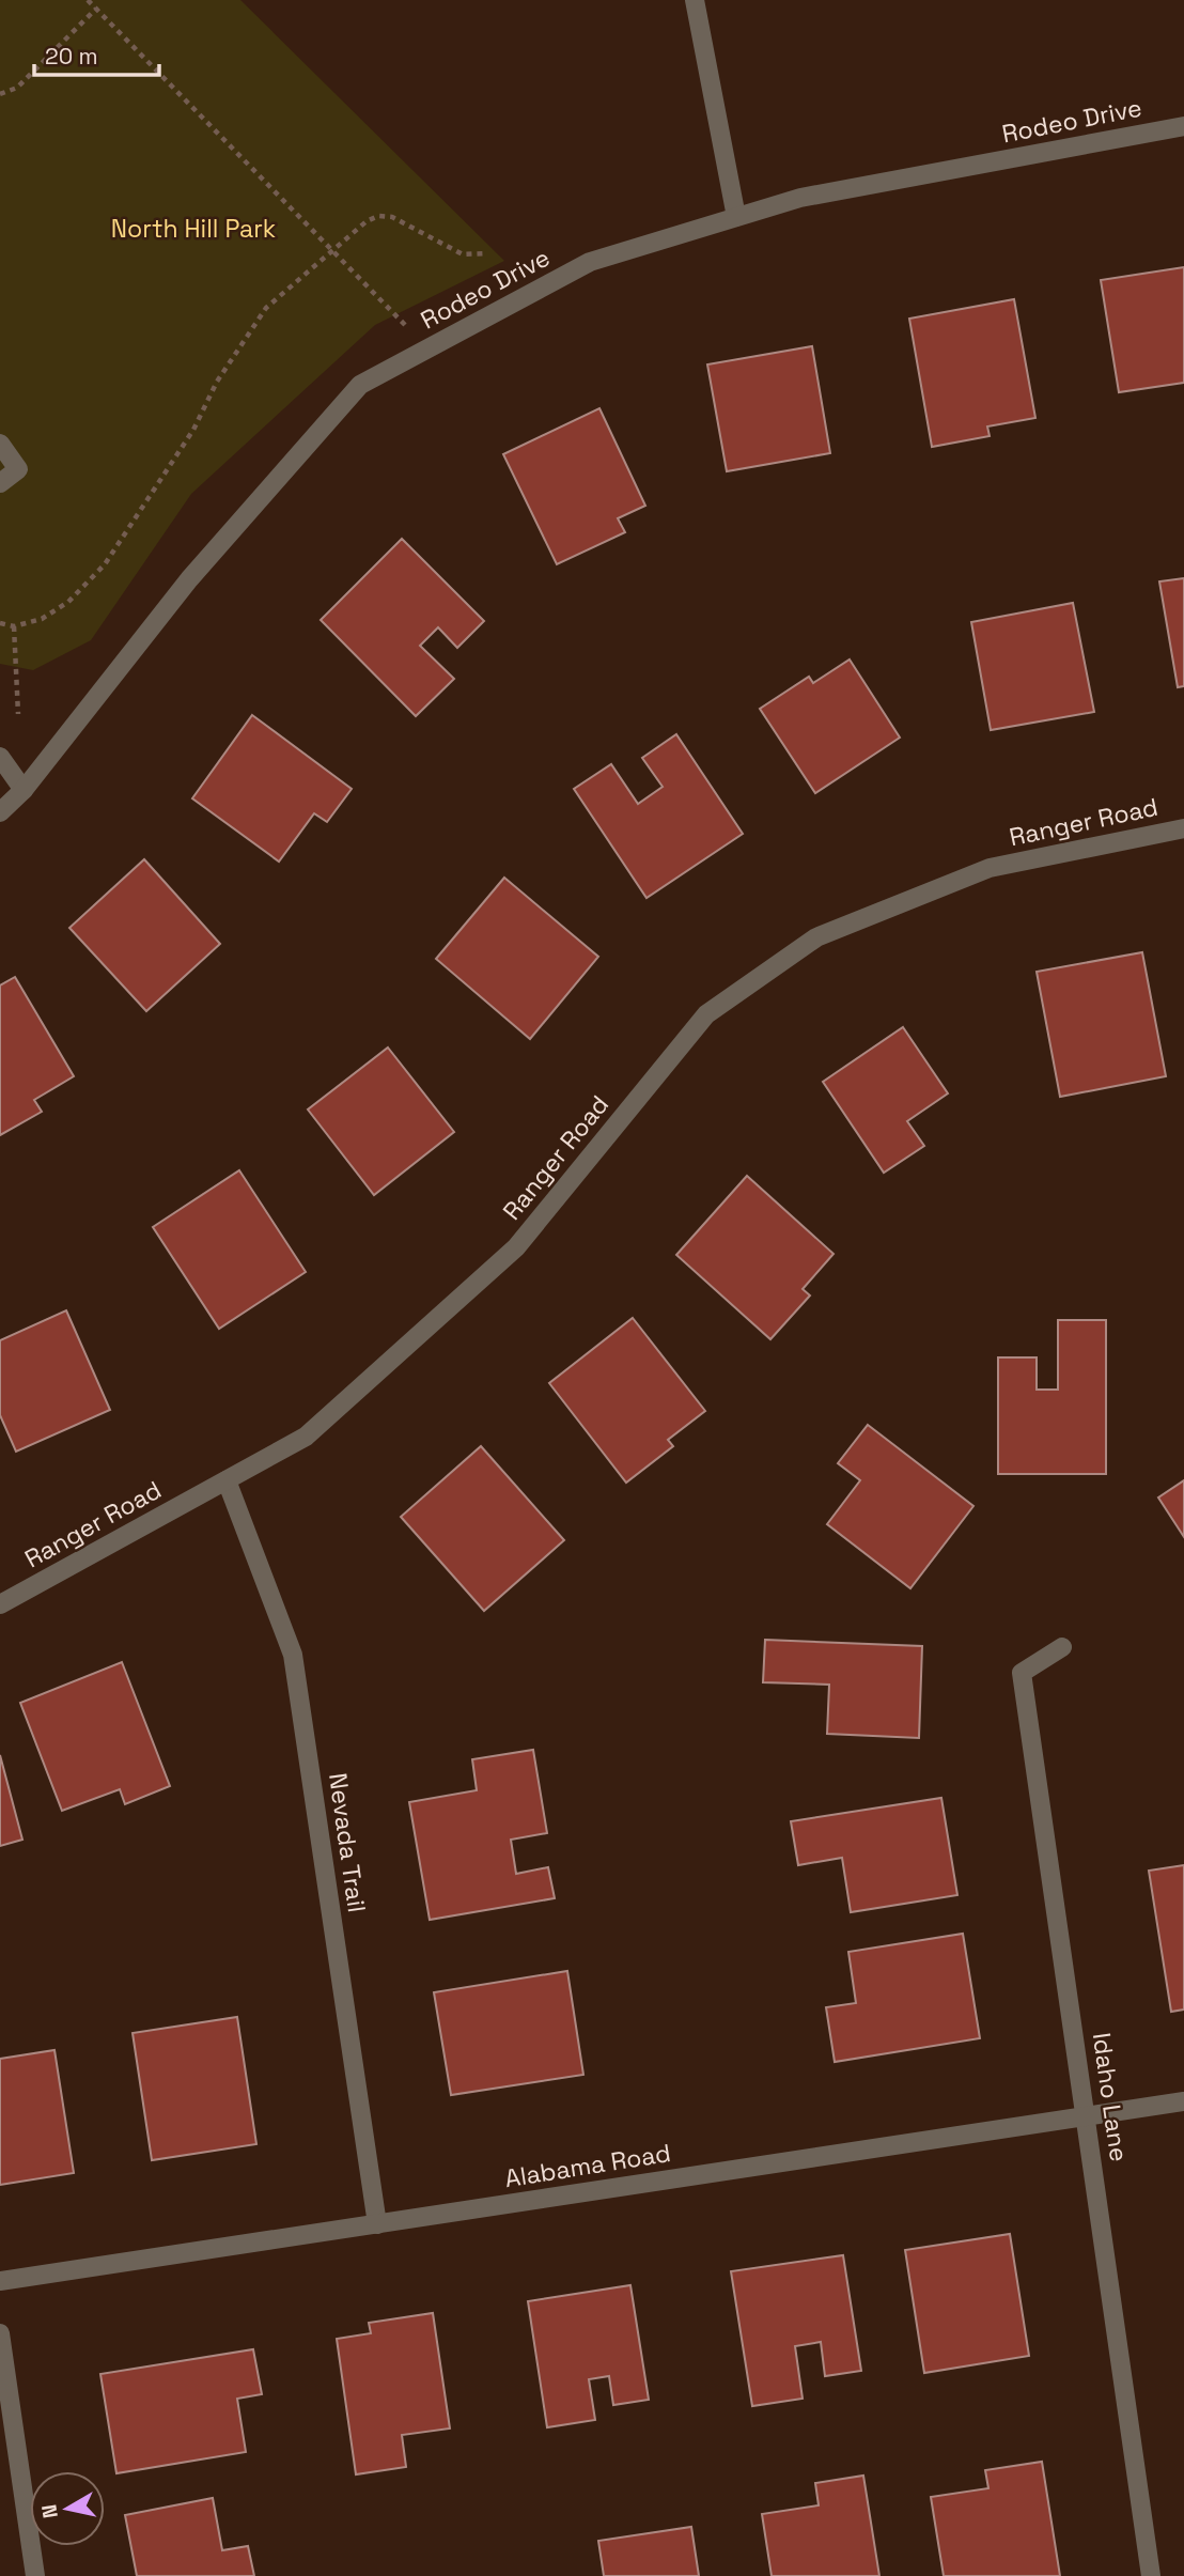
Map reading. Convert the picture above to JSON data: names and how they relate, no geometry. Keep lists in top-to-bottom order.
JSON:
{
  "streets": {
    "street": [
      "Rodeo Drive",
      "Ranger Road",
      "Nevada Trail",
      "Idaho Lane",
      "Alabama Road"
    ]
  },
  "crossings": [
    ["Ranger Road", "Nevada Trail"],
    ["Nevada Trail", "Alabama Road"],
    ["Idaho Lane", "Alabama Road"]
  ],
  "parks": ["North Hill Park"],
  "scale_bar": "20 m",
  "north": "left"
}
